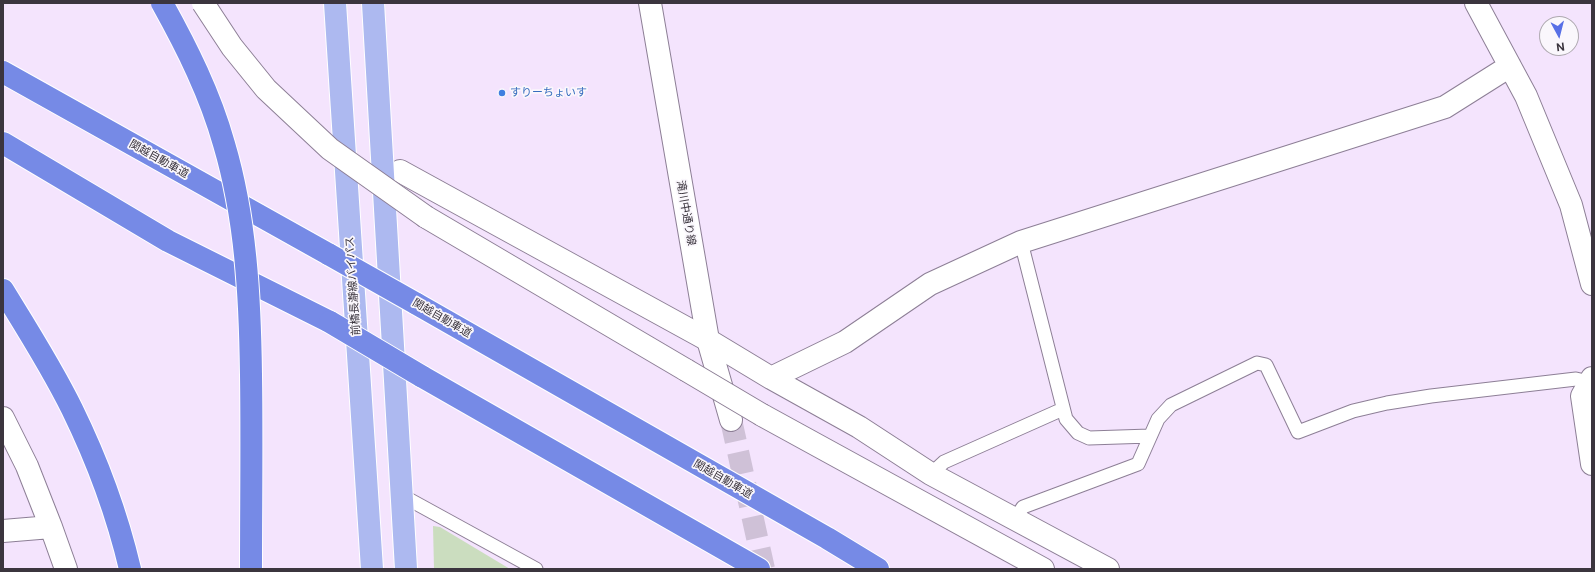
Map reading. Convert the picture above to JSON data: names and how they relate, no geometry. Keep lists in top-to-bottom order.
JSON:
{
  "streets": {
    "highway": ["関越自動車道"],
    "main road": ["前橋長瀞線バイパス"],
    "street": ["滝川中通り線"]
  },
  "places": ["すりーちょいす"],
  "north": "bottom"
}
